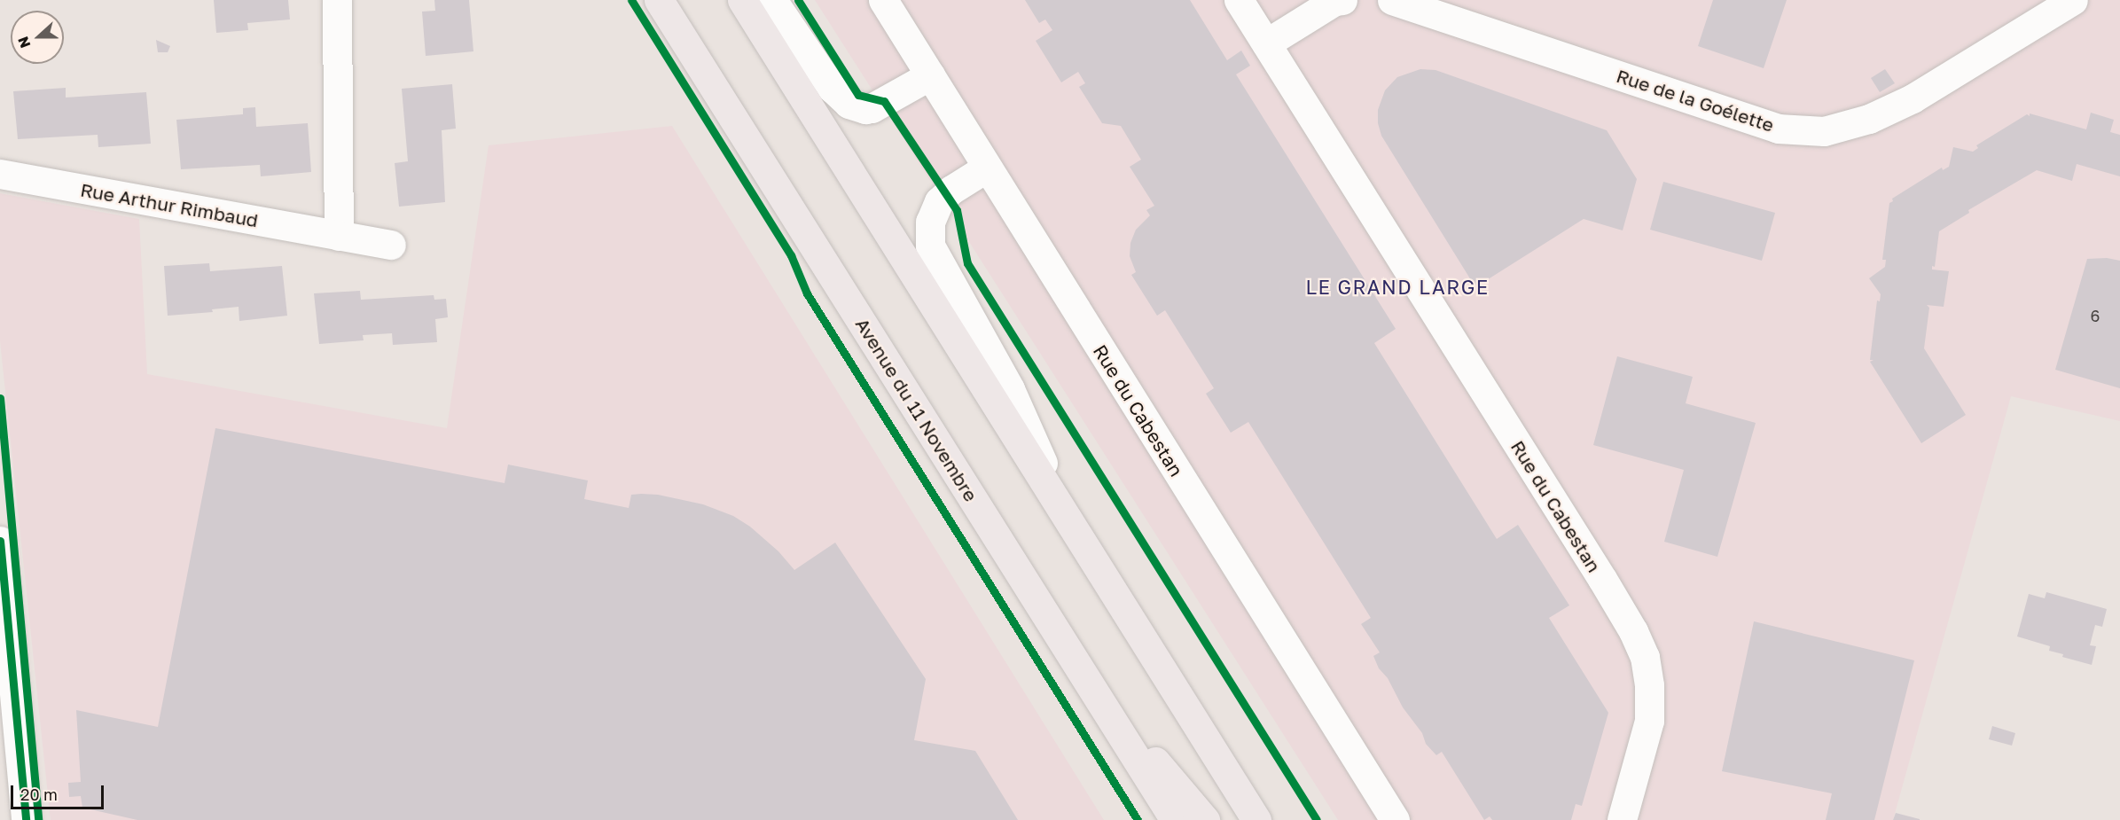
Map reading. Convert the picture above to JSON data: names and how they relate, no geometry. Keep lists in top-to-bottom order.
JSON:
{
  "streets": {
    "main road": ["Avenue du 11 Novembre"],
    "street": ["Rue de la Goélette", "Rue Arthur Rimbaud", "Rue du Cabestan"]
  },
  "districts": ["LE GRAND LARGE"],
  "house_numbers": ["6"],
  "scale_bar": "20 m",
  "north": "left"
}
